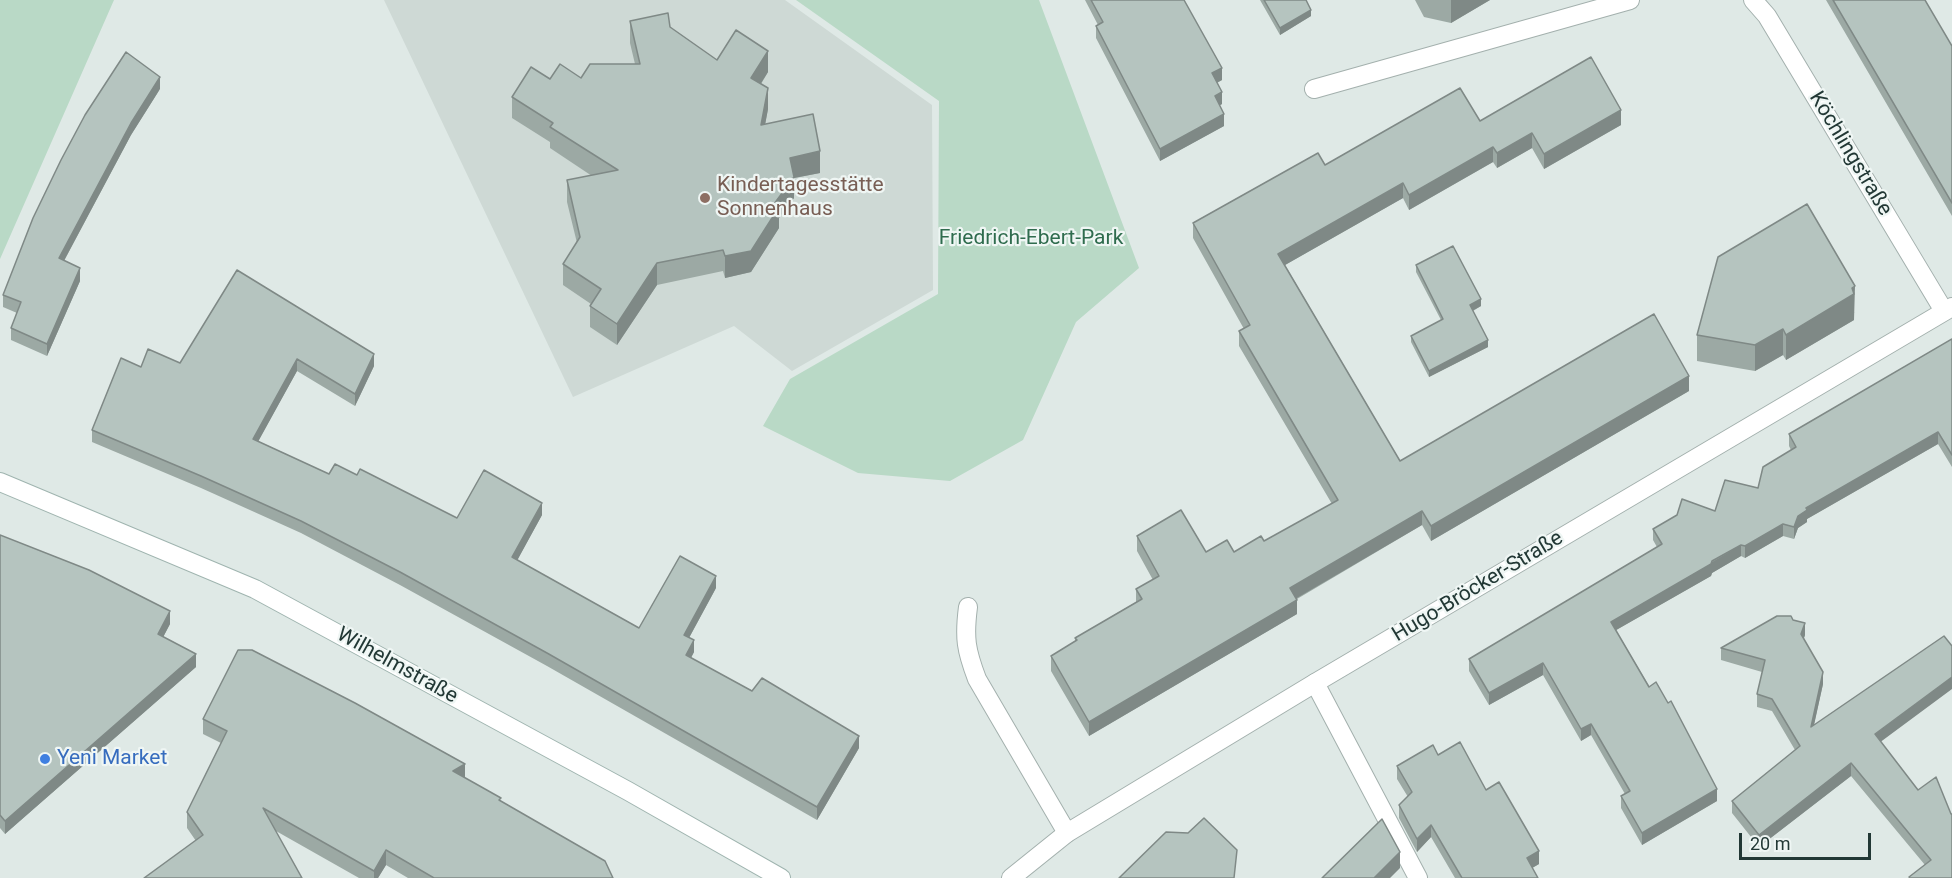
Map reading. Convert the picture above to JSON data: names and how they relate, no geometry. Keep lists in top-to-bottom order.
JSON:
{
  "streets": {
    "street": ["Köchlingstraße", "Hugo-Bröcker-Straße", "Wilhelmstraße"]
  },
  "crossings": [
    ["Köchlingstraße", "Hugo-Bröcker-Straße"]
  ],
  "parks": ["Friedrich-Ebert-Park"],
  "places": ["Kindertagesstätte Sonnenhaus", "Yeni Market"],
  "scale_bar": "20 m"
}
